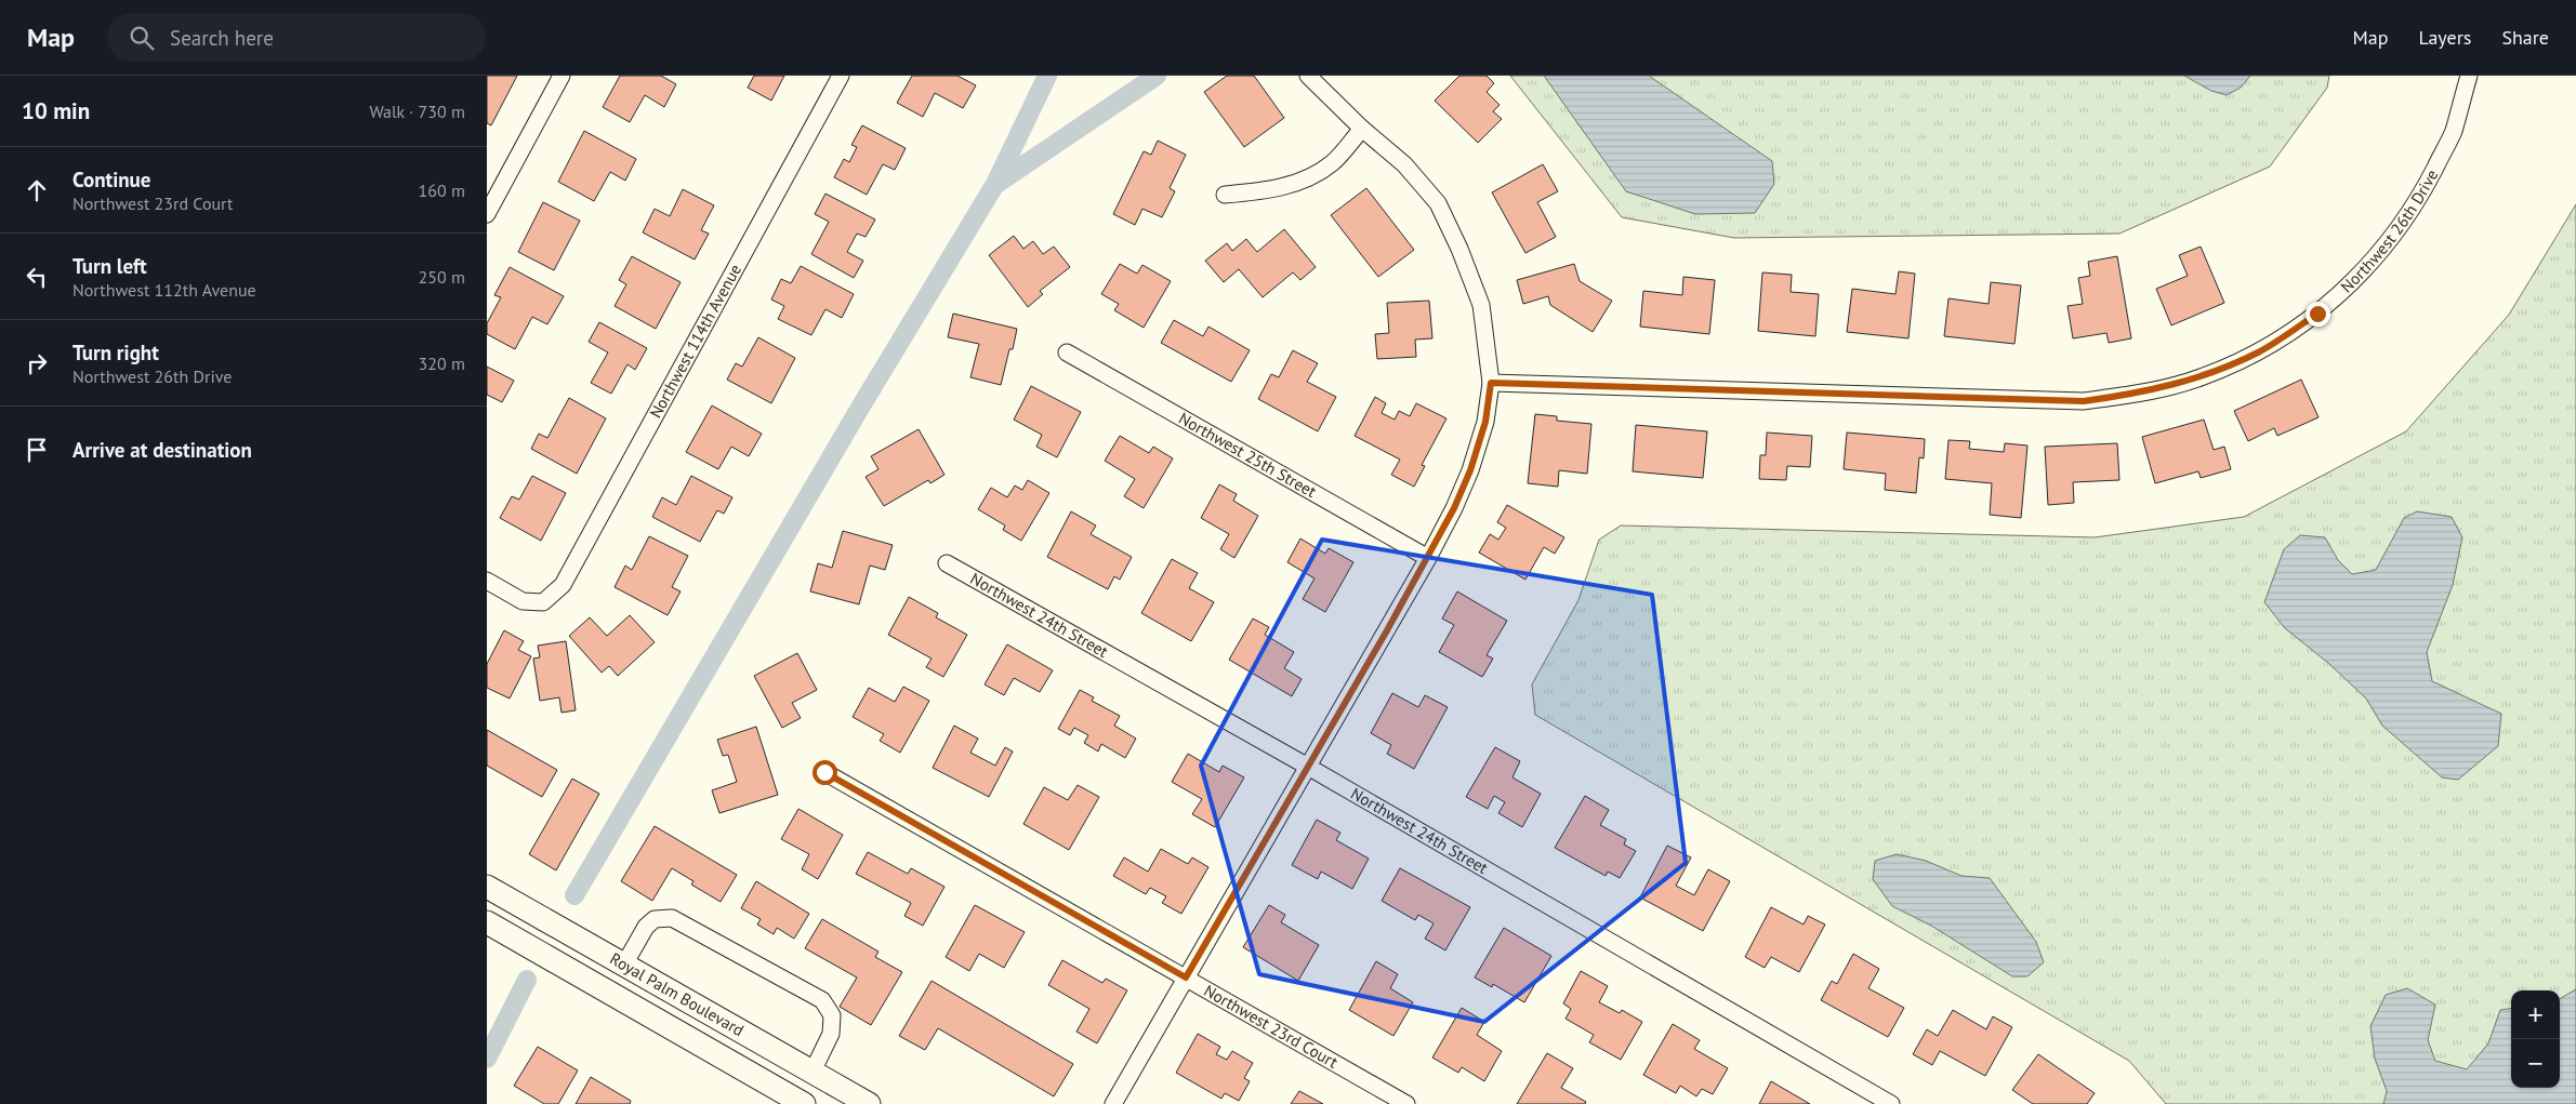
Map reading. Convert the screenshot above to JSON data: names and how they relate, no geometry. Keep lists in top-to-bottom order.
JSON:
{
  "streets": {
    "main road": ["Royal Palm Boulevard"],
    "street": [
      "Northwest 26th Drive",
      "Northwest 114th Avenue",
      "Northwest 25th Street",
      "Northwest 24th Street",
      "Northwest 23rd Court"
    ]
  },
  "page": {
    "header": "Map",
    "search": "Search here",
    "nav": ["Map", "Layers", "Share"],
    "heading": ["10 min", "Walk · 730 m"],
    "list": [
      ["Continue", "Northwest 23rd Court", "160 m"],
      ["Turn left", "Northwest 112th Avenue", "250 m"],
      ["Turn right", "Northwest 26th Drive", "320 m"],
      "Arrive at destination"
    ],
    "map_buttons": ["+", "−"]
  }
}
